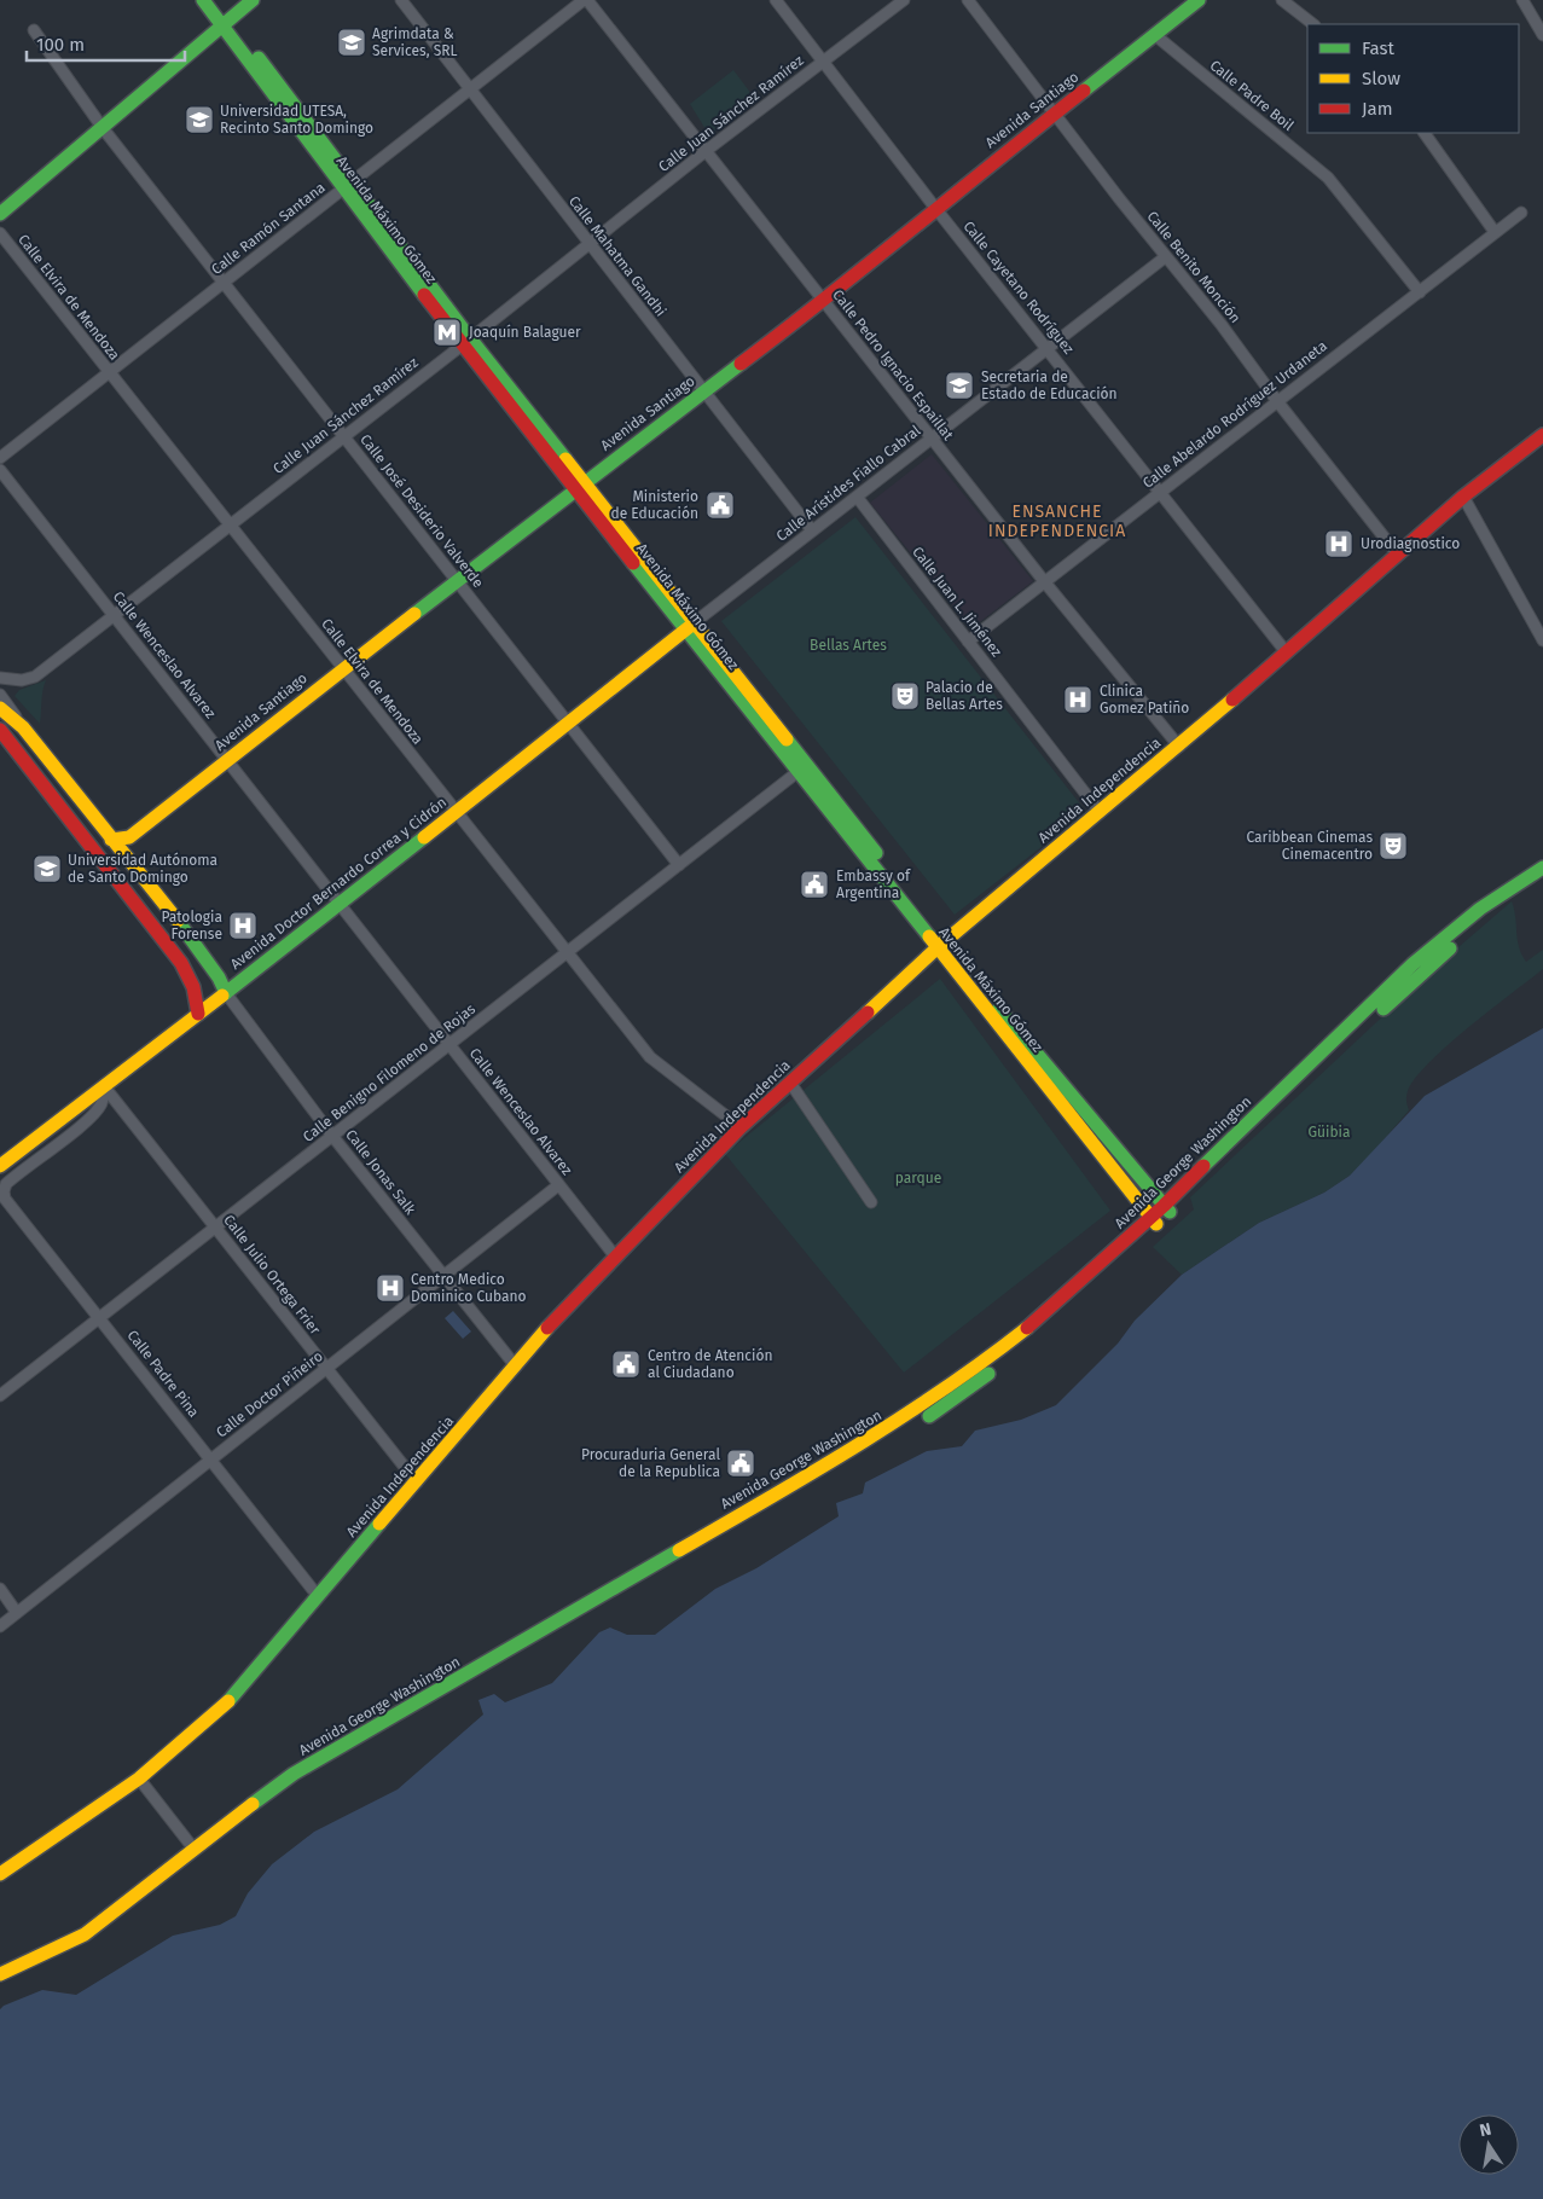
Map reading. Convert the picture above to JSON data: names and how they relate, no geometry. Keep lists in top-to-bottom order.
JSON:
{
  "streets": {
    "main road": [
      "Avenida Santiago",
      "Avenida Máximo Gómez",
      "Avenida Independencia",
      "Avenida Doctor Bernardo Correa y Cidrón",
      "Avenida George Washington"
    ],
    "street": [
      "Calle Padre Boil",
      "Calle Juan Sánchez Ramírez",
      "Calle Ramón Santana",
      "Calle Mahatma Gandhi",
      "Calle Benito Monción",
      "Calle Cayetano Rodríguez",
      "Calle Elvira de Mendoza",
      "Calle Pedro Ignacio Espaillat",
      "Calle Abelardo Rodríguez Urdaneta",
      "Calle Arístides Fiallo Cabral",
      "Calle José Desiderio Valverde",
      "Calle Juan L. Jiménez",
      "Calle Wenceslao Alvarez",
      "Calle Benigno Filomeno de Rojas",
      "Calle Jonas Salk",
      "Calle Julio Ortega Frier",
      "Calle Padre Pina",
      "Calle Doctor Piñeiro"
    ]
  },
  "crossings": [
    ["Calle Padre Boil", "Avenida Santiago"],
    ["Calle Padre Boil", "Calle Abelardo Rodríguez Urdaneta"],
    ["Avenida Santiago", "Avenida Máximo Gómez"],
    ["Avenida Santiago", "Calle Mahatma Gandhi"],
    ["Avenida Santiago", "Calle Benito Monción"],
    ["Avenida Santiago", "Calle Cayetano Rodríguez"],
    ["Avenida Santiago", "Calle Elvira de Mendoza"],
    ["Avenida Santiago", "Calle Pedro Ignacio Espaillat"],
    ["Avenida Santiago", "Calle José Desiderio Valverde"],
    ["Avenida Santiago", "Calle Wenceslao Alvarez"],
    ["Calle Juan Sánchez Ramírez", "Avenida Máximo Gómez"],
    ["Calle Juan Sánchez Ramírez", "Calle Mahatma Gandhi"],
    ["Calle Juan Sánchez Ramírez", "Calle Cayetano Rodríguez"],
    ["Calle Juan Sánchez Ramírez", "Calle Elvira de Mendoza"],
    ["Calle Juan Sánchez Ramírez", "Calle Pedro Ignacio Espaillat"],
    ["Calle Juan Sánchez Ramírez", "Calle José Desiderio Valverde"],
    ["Calle Juan Sánchez Ramírez", "Calle Wenceslao Alvarez"],
    ["Avenida Máximo Gómez", "Calle Ramón Santana"],
    ["Avenida Máximo Gómez", "Calle Arístides Fiallo Cabral"],
    ["Avenida Máximo Gómez", "Avenida Independencia"],
    ["Avenida Máximo Gómez", "Avenida Doctor Bernardo Correa y Cidrón"],
    ["Avenida Máximo Gómez", "Calle Benigno Filomeno de Rojas"],
    ["Avenida Máximo Gómez", "Avenida George Washington"],
    ["Calle Ramón Santana", "Calle Mahatma Gandhi"],
    ["Calle Ramón Santana", "Calle Elvira de Mendoza"],
    ["Calle Ramón Santana", "Calle Pedro Ignacio Espaillat"],
    ["Calle Ramón Santana", "Calle José Desiderio Valverde"],
    ["Calle Mahatma Gandhi", "Calle Arístides Fiallo Cabral"],
    ["Calle Benito Monción", "Calle Abelardo Rodríguez Urdaneta"],
    ["Calle Benito Monción", "Calle Arístides Fiallo Cabral"],
    ["Calle Benito Monción", "Avenida Independencia"],
    ["Calle Cayetano Rodríguez", "Calle Abelardo Rodríguez Urdaneta"],
    ["Calle Cayetano Rodríguez", "Calle Arístides Fiallo Cabral"],
    ["Calle Cayetano Rodríguez", "Avenida Independencia"],
    ["Calle Elvira de Mendoza", "Avenida Independencia"],
    ["Calle Elvira de Mendoza", "Avenida Doctor Bernardo Correa y Cidrón"],
    ["Calle Elvira de Mendoza", "Calle Benigno Filomeno de Rojas"],
    ["Calle Pedro Ignacio Espaillat", "Calle Abelardo Rodríguez Urdaneta"],
    ["Calle Pedro Ignacio Espaillat", "Calle Arístides Fiallo Cabral"],
    ["Calle Pedro Ignacio Espaillat", "Avenida Independencia"],
    ["Calle Abelardo Rodríguez Urdaneta", "Calle Juan L. Jiménez"],
    ["Calle Arístides Fiallo Cabral", "Calle Juan L. Jiménez"],
    ["Calle Arístides Fiallo Cabral", "Avenida Doctor Bernardo Correa y Cidrón"],
    ["Calle José Desiderio Valverde", "Avenida Doctor Bernardo Correa y Cidrón"],
    ["Calle José Desiderio Valverde", "Calle Benigno Filomeno de Rojas"],
    ["Calle Juan L. Jiménez", "Avenida Independencia"],
    ["Calle Wenceslao Alvarez", "Avenida Independencia"],
    ["Calle Wenceslao Alvarez", "Avenida Doctor Bernardo Correa y Cidrón"],
    ["Calle Wenceslao Alvarez", "Calle Benigno Filomeno de Rojas"],
    ["Calle Wenceslao Alvarez", "Calle Doctor Piñeiro"],
    ["Avenida Independencia", "Calle Jonas Salk"],
    ["Avenida Independencia", "Calle Julio Ortega Frier"],
    ["Avenida Independencia", "Calle Padre Pina"],
    ["Avenida Doctor Bernardo Correa y Cidrón", "Calle Jonas Salk"],
    ["Avenida Doctor Bernardo Correa y Cidrón", "Calle Julio Ortega Frier"],
    ["Avenida Doctor Bernardo Correa y Cidrón", "Calle Padre Pina"],
    ["Calle Benigno Filomeno de Rojas", "Calle Jonas Salk"],
    ["Calle Benigno Filomeno de Rojas", "Calle Julio Ortega Frier"],
    ["Calle Benigno Filomeno de Rojas", "Calle Padre Pina"],
    ["Calle Jonas Salk", "Calle Doctor Piñeiro"],
    ["Calle Julio Ortega Frier", "Calle Padre Pina"],
    ["Calle Julio Ortega Frier", "Calle Doctor Piñeiro"],
    ["Calle Padre Pina", "Calle Doctor Piñeiro"]
  ],
  "districts": ["ENSANCHE INDEPENDENCIA"],
  "parks": ["Bellas Artes", "Güibia", "parque"],
  "places": {
    "school or university": [
      "Agrimdata & Services, SRL",
      "Universidad UTESA, Recinto Santo Domingo",
      "Secretaria de Estado de Educación",
      "Universidad Autónoma de Santo Domingo"
    ],
    "metro station": ["Joaquín Balaguer"],
    "public building": [
      "Ministerio de Educación",
      "Embassy of Argentina",
      "Centro de Atención al Ciudadano",
      "Procuraduria General de la Republica"
    ],
    "hospital": [
      "Urodiagnostico",
      "Clinica Gomez Patiño",
      "Patologia Forense",
      "Centro Medico Dominico Cubano"
    ],
    "theatre": ["Palacio de Bellas Artes", "Caribbean Cinemas Cinemacentro"]
  },
  "legend": ["Fast", "Slow", "Jam"],
  "scale_bar": "100 m",
  "north": "top"
}
